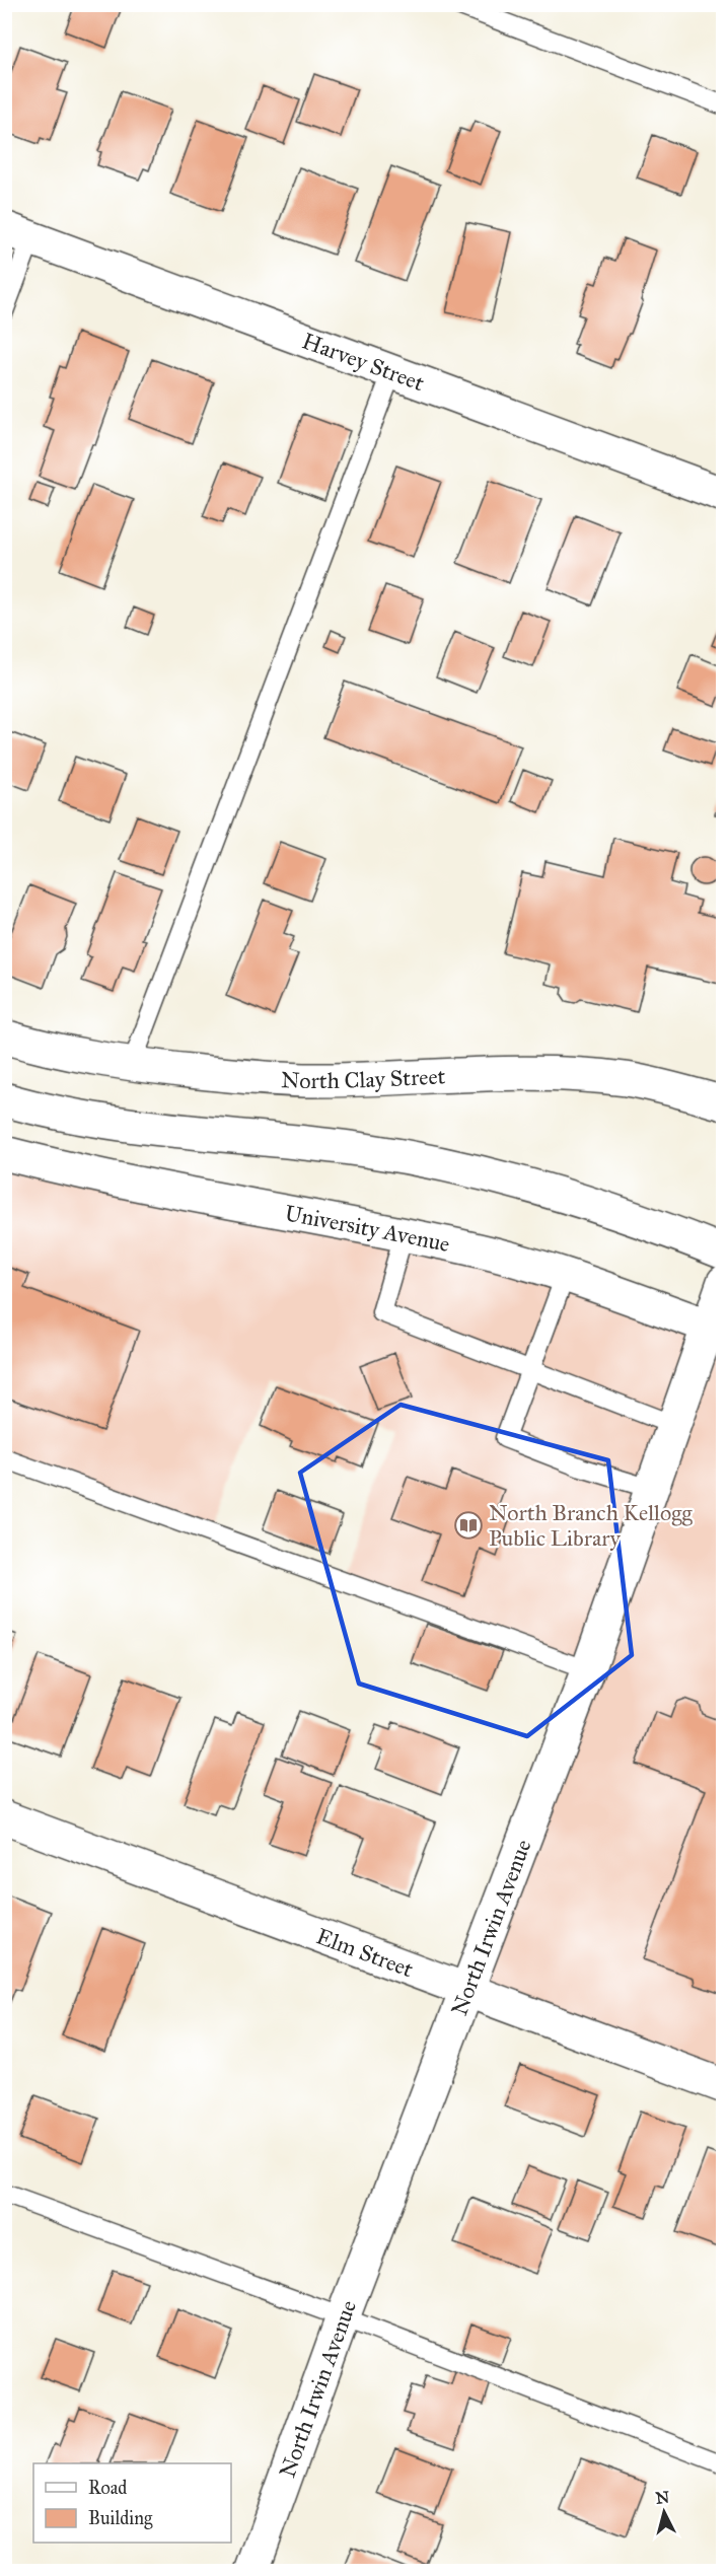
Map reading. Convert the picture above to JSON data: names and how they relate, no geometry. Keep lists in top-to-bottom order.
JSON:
{
  "streets": {
    "street": [
      "Harvey Street",
      "North Clay Street",
      "University Avenue",
      "North Irwin Avenue",
      "Elm Street"
    ]
  },
  "crossings": [
    ["University Avenue", "North Irwin Avenue"],
    ["North Irwin Avenue", "Elm Street"]
  ],
  "places": {
    "library": ["North Branch Kellogg Public Library"]
  },
  "legend": ["Road", "Building"],
  "north": "top"
}
